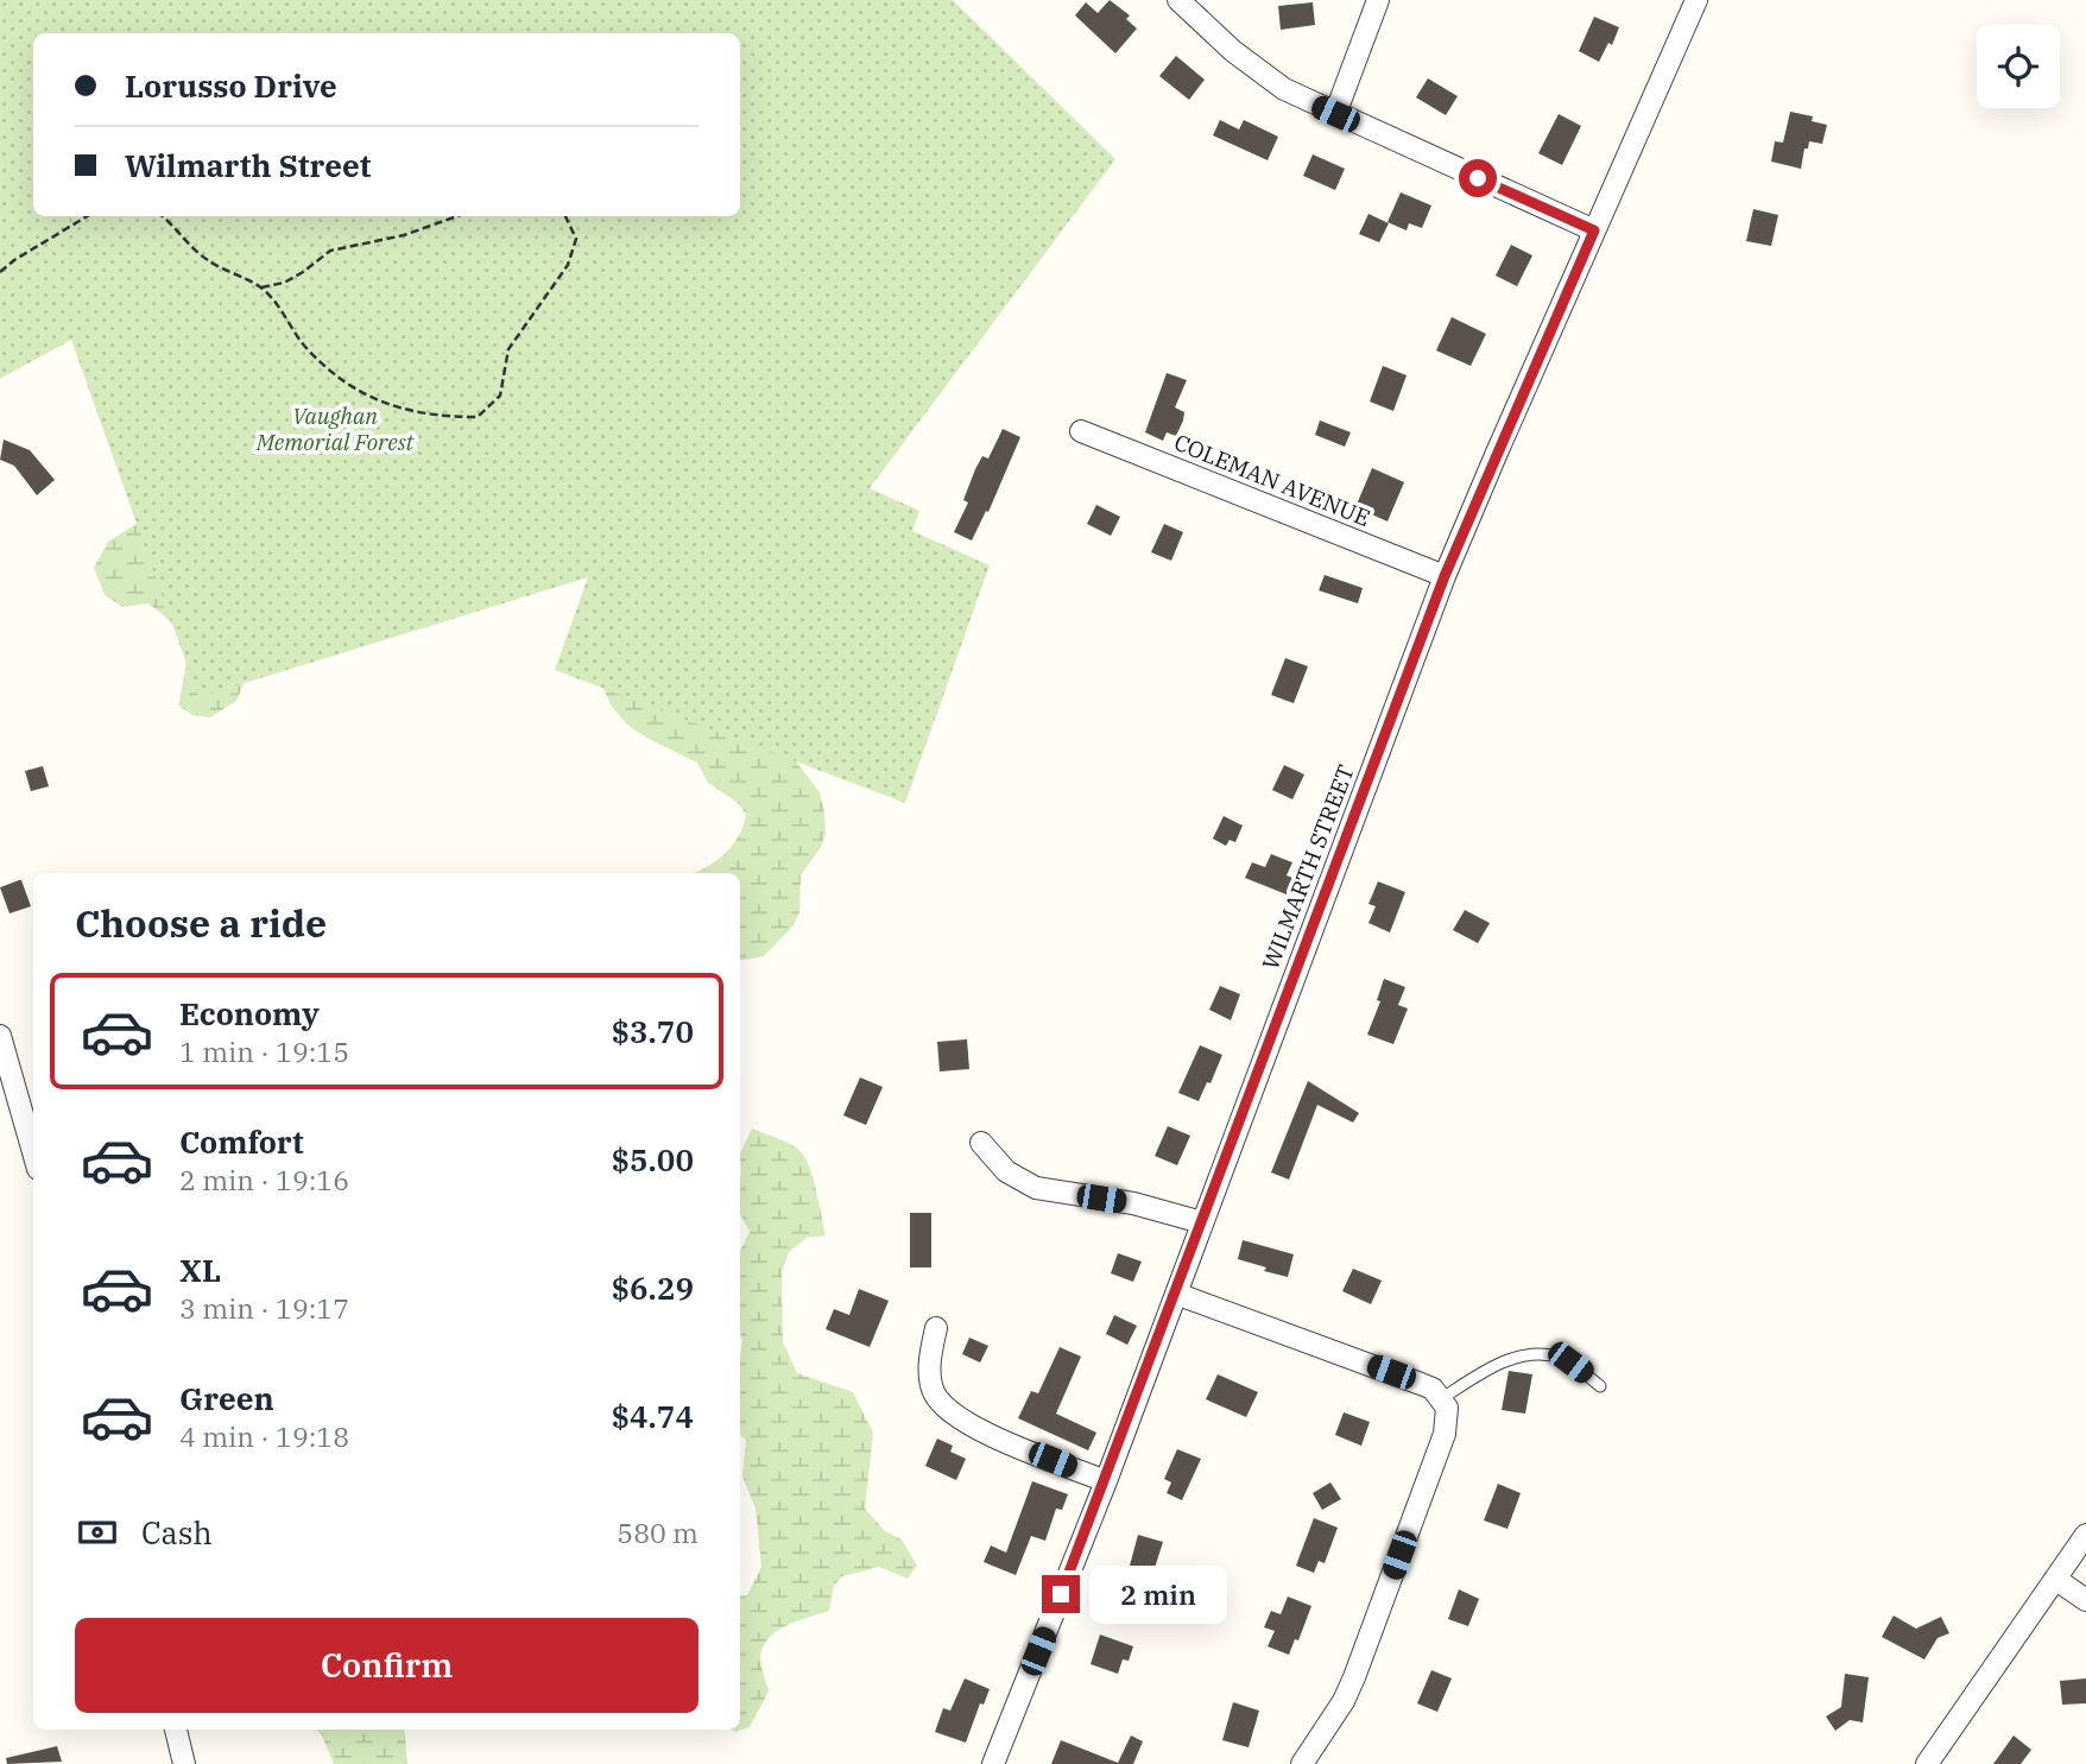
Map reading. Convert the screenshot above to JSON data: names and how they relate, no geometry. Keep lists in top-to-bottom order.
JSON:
{
  "streets": {
    "street": ["COLEMAN AVENUE", "WILMARTH STREET"]
  },
  "crossings": [
    ["COLEMAN AVENUE", "WILMARTH STREET"]
  ],
  "parks": ["Vaughan Memorial Forest"],
  "page": {
    "banner": ["Lorusso Drive", "Wilmarth Street"],
    "heading": "Choose a ride",
    "list": [
      {
        "name": "Economy",
        "note": "1 min · 19:15",
        "value": "$3.70"
      },
      {
        "name": "Comfort",
        "note": "2 min · 19:16",
        "value": "$5.00"
      },
      {
        "name": "XL",
        "note": "3 min · 19:17",
        "value": "$6.29"
      },
      {
        "name": "Green",
        "note": "4 min · 19:18",
        "value": "$4.74"
      }
    ],
    "pay": ["Cash", "580 m"],
    "bubble": "2 min",
    "buttons": "Confirm"
  }
}
